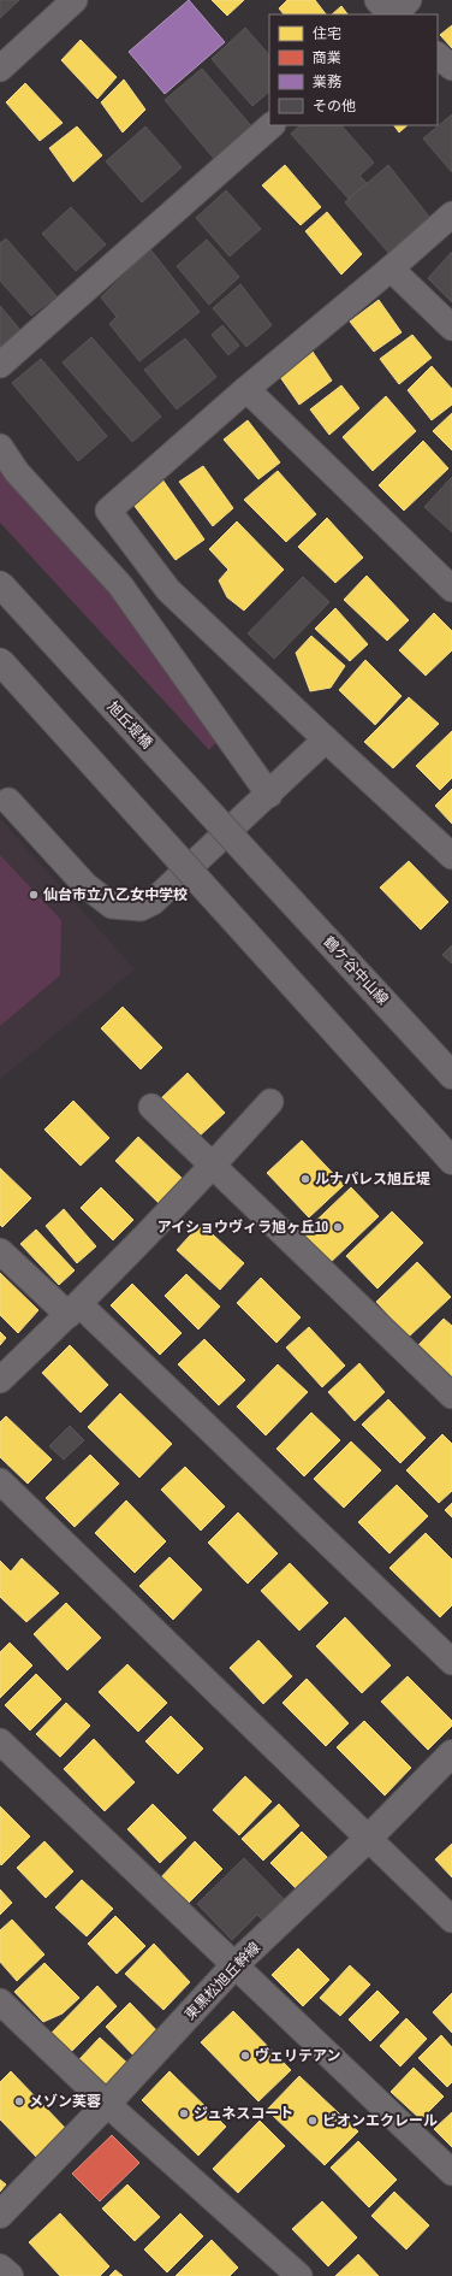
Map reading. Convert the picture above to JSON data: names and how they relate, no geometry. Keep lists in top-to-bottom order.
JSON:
{
  "streets": {
    "street": ["旭丘堤橋", "鶴ケ谷中山線", "東黒松旭丘幹線"]
  },
  "crossings": [
    ["旭丘堤橋", "鶴ケ谷中山線"]
  ],
  "places": [
    "仙台市立八乙女中学校",
    "ルナパレス旭丘堤",
    "アイショウヴィラ旭ヶ丘10",
    "ヴェリテアン",
    "メゾン芙蓉",
    "ジュネスコート",
    "ビオンエクレール"
  ],
  "legend": [
    "住宅",
    "商業",
    "業務",
    "その他"
  ]
}
